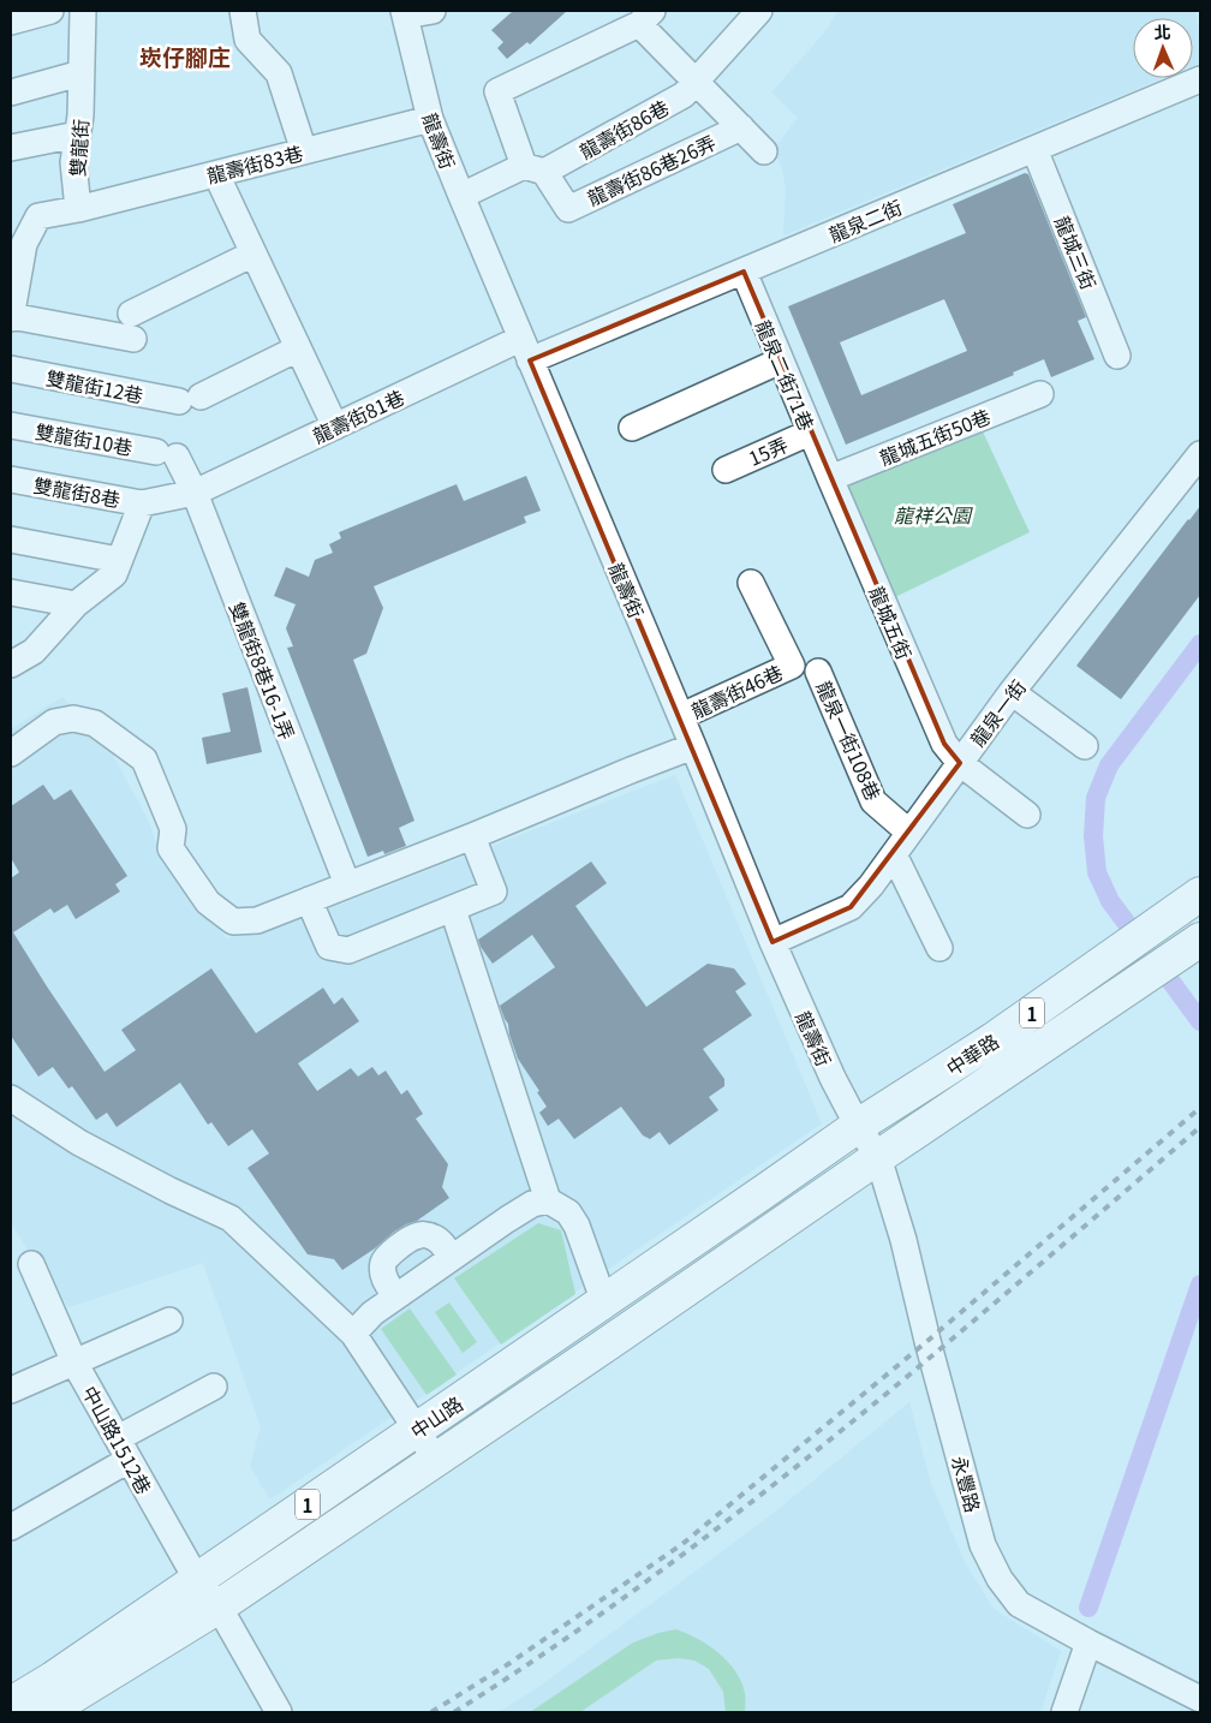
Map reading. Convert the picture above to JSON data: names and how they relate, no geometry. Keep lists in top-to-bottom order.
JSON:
{
  "streets": {
    "main road": ["1", "中華路", "中山路"],
    "street": [
      "龍壽街86巷",
      "龍壽街",
      "雙龍街",
      "龍壽街83巷",
      "龍壽街86巷26弄",
      "龍泉二街",
      "龍城三街",
      "龍泉二街71巷",
      "雙龍街12巷",
      "龍壽街81巷",
      "龍城五街50巷",
      "雙龍街10巷",
      "15弄",
      "雙龍街8巷",
      "龍城五街",
      "雙龍街8巷16-1弄",
      "龍壽街46巷",
      "龍泉一街",
      "龍泉一街108巷",
      "中山路1512巷",
      "永豐路"
    ]
  },
  "crossings": [
    ["龍壽街86巷", "龍壽街"],
    ["龍壽街86巷", "龍壽街86巷26弄"],
    ["龍壽街", "龍壽街83巷"],
    ["龍壽街", "龍泉二街"],
    ["龍壽街", "龍壽街81巷"],
    ["龍壽街", "龍壽街46巷"],
    ["龍壽街", "龍泉一街"],
    ["龍壽街", "中華路"],
    ["龍壽街", "中山路"],
    ["龍壽街", "永豐路"],
    ["雙龍街", "龍壽街83巷"],
    ["龍泉二街", "龍城三街"],
    ["龍泉二街", "龍泉二街71巷"],
    ["龍泉二街", "龍壽街81巷"],
    ["龍泉二街71巷", "龍城五街50巷"],
    ["龍泉二街71巷", "15弄"],
    ["龍泉二街71巷", "龍城五街"],
    ["龍壽街81巷", "雙龍街8巷16-1弄"],
    ["龍城五街50巷", "龍城五街"],
    ["雙龍街10巷", "雙龍街8巷16-1弄"],
    ["龍城五街", "龍泉一街"],
    ["龍泉一街", "龍泉一街108巷"],
    ["中華路", "中山路"],
    ["中華路", "永豐路"],
    ["中山路", "中山路1512巷"],
    ["中山路", "永豐路"]
  ],
  "districts": ["崁仔腳庄"],
  "parks": ["龍祥公園"],
  "north": "top"
}
